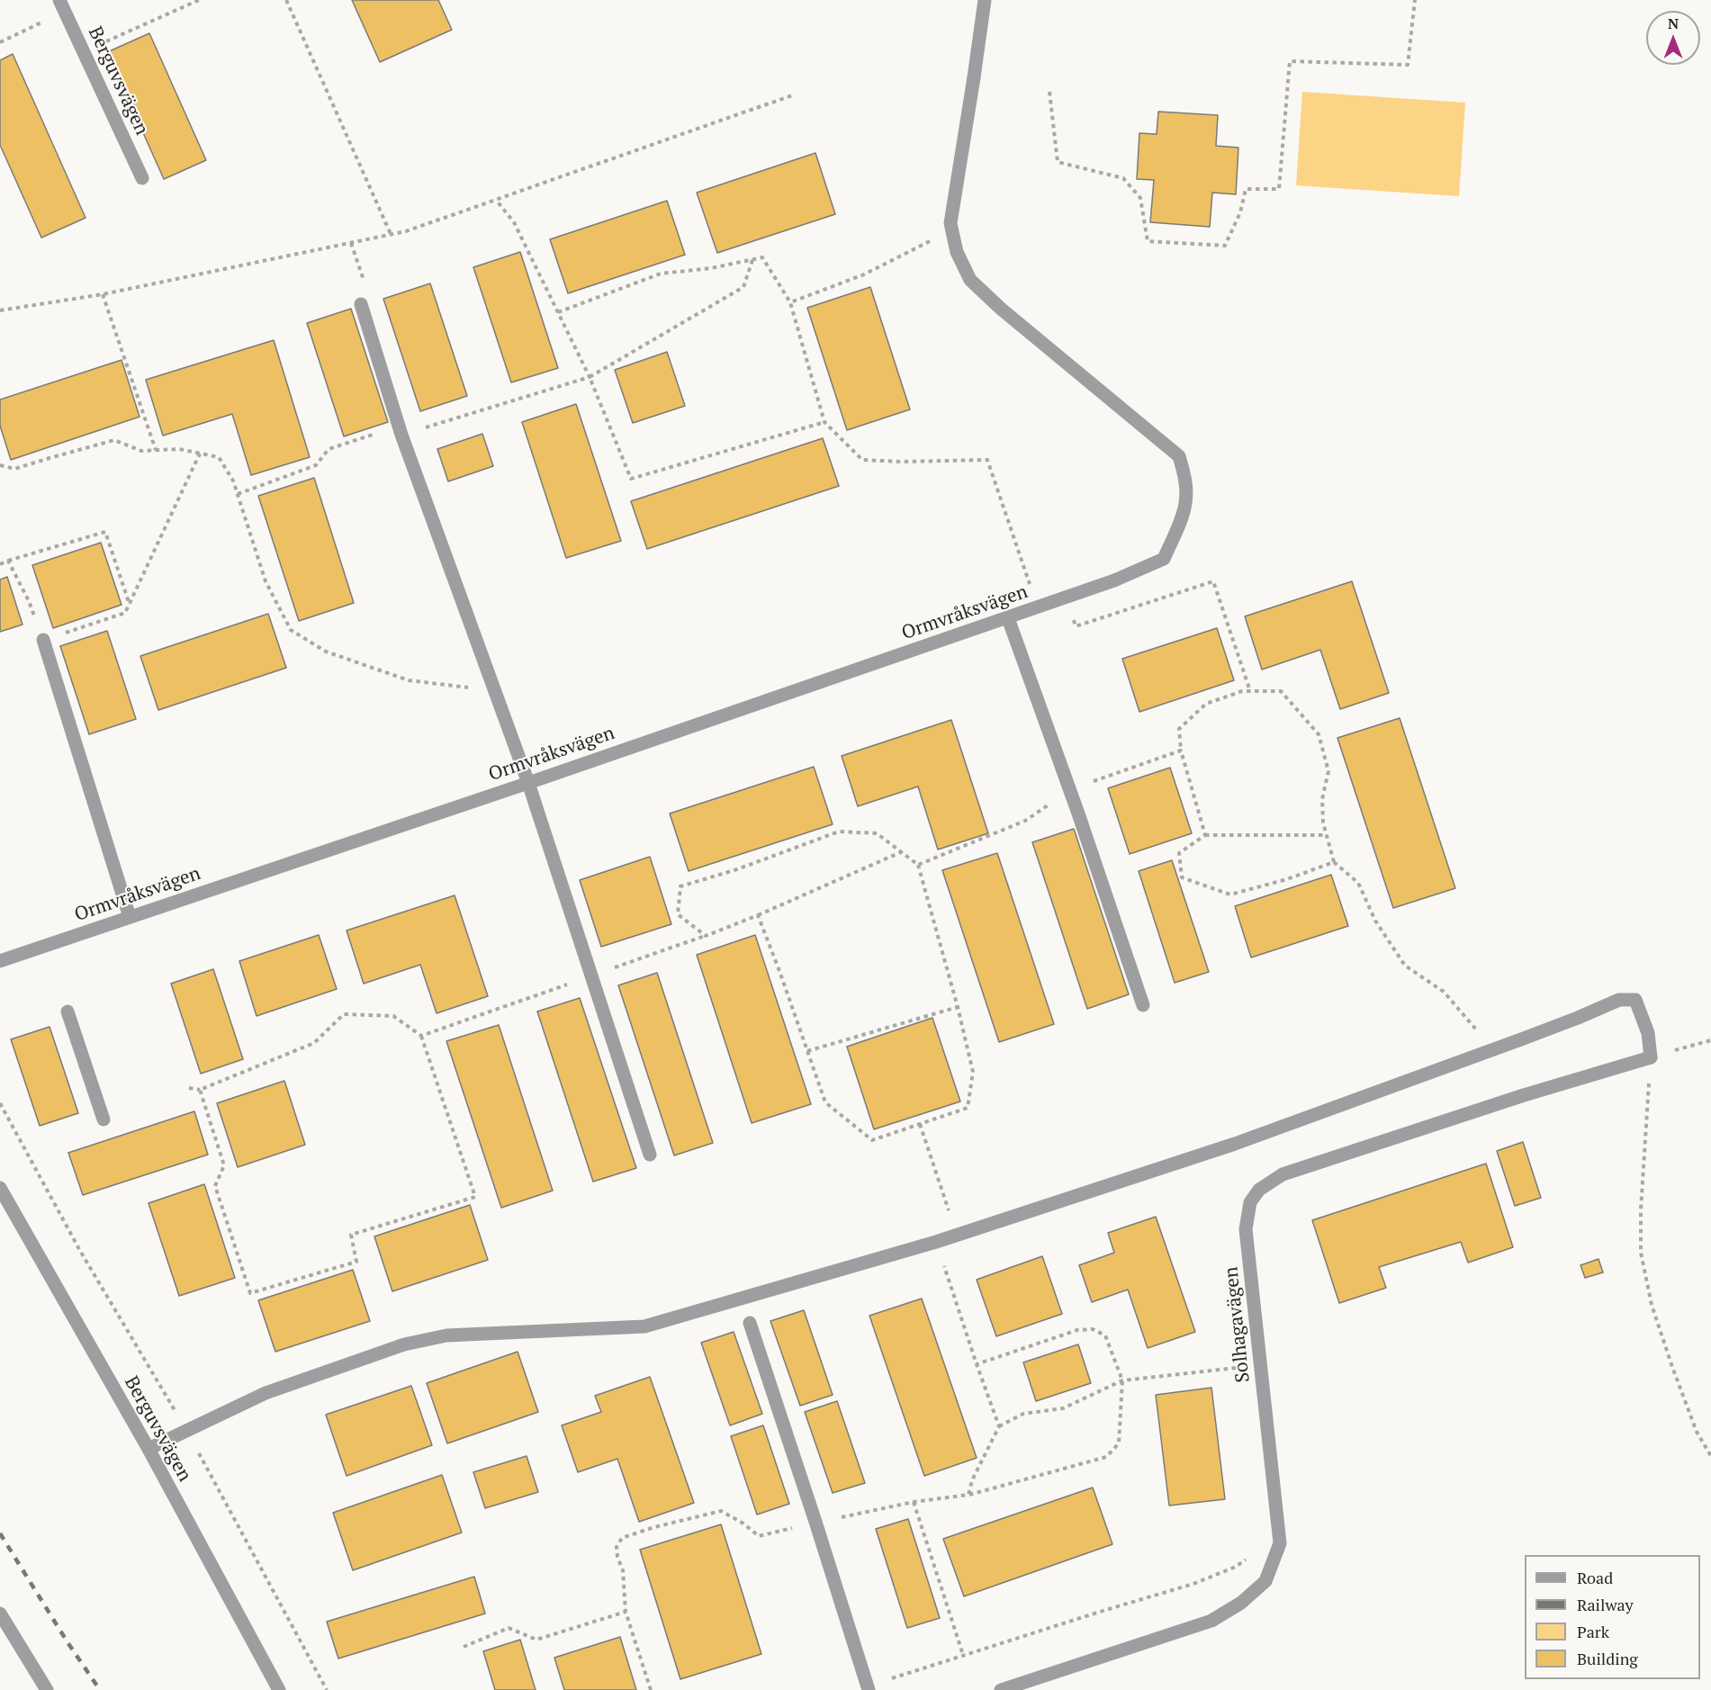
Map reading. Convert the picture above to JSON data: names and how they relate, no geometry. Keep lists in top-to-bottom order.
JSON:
{
  "streets": {
    "street": ["Berguvsvägen", "Ormvråksvägen", "Solhagavägen"]
  },
  "legend": [
    "Road",
    "Railway",
    "Park",
    "Building"
  ],
  "north": "top"
}
